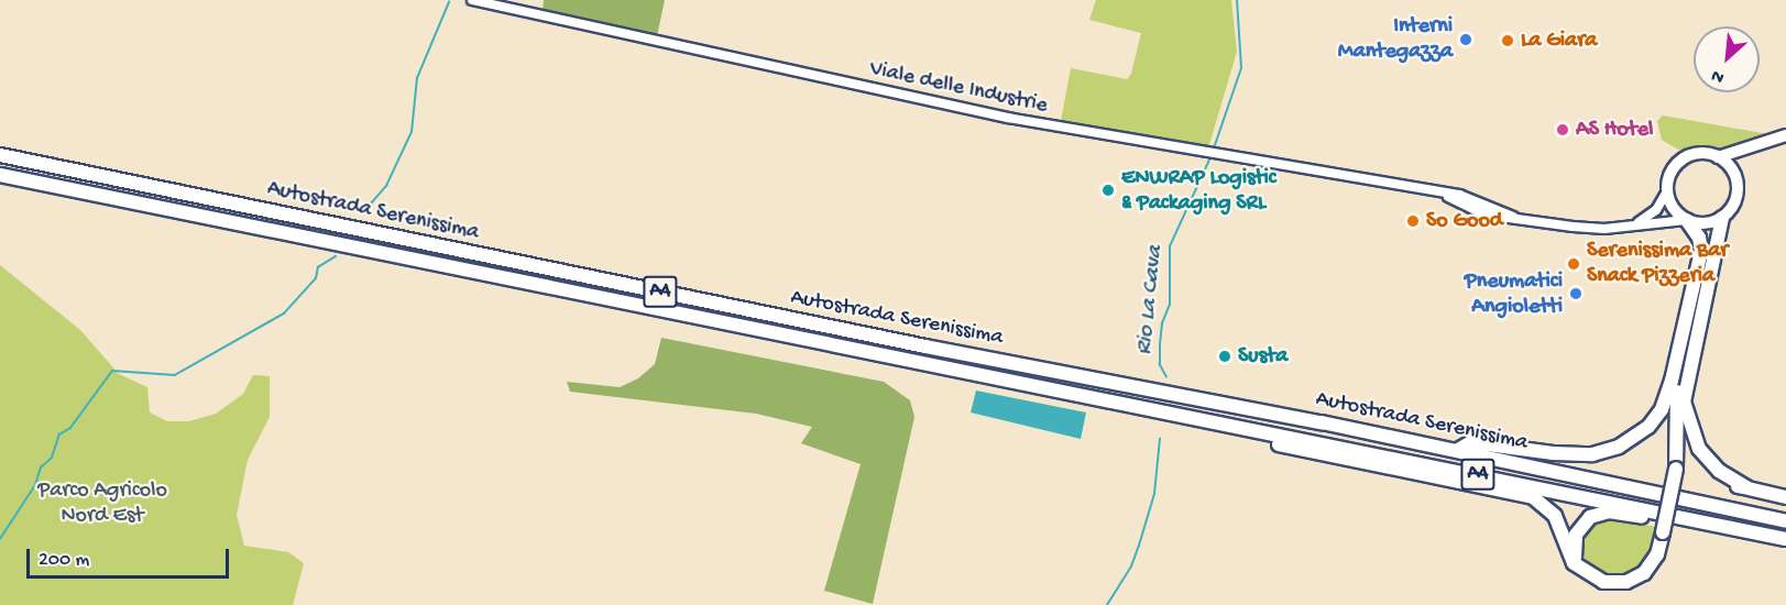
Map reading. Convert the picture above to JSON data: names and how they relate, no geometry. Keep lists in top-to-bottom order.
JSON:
{
  "streets": {
    "highway": ["Autostrada Serenissima", "A4"],
    "street": ["Viale delle Industrie"]
  },
  "water": ["Rio La Cava"],
  "parks": ["Parco Agricolo Nord Est"],
  "places": [
    "Interni Mantegazza",
    "La Giara",
    "AS Hotel",
    "ENWRAP Logistic & Packaging SRL",
    "So Good",
    "Serenissima Bar Snack Pizzeria",
    "Pneumatici Angioletti",
    "Susta"
  ],
  "scale_bar": "200 m",
  "north": "bottom left"
}
